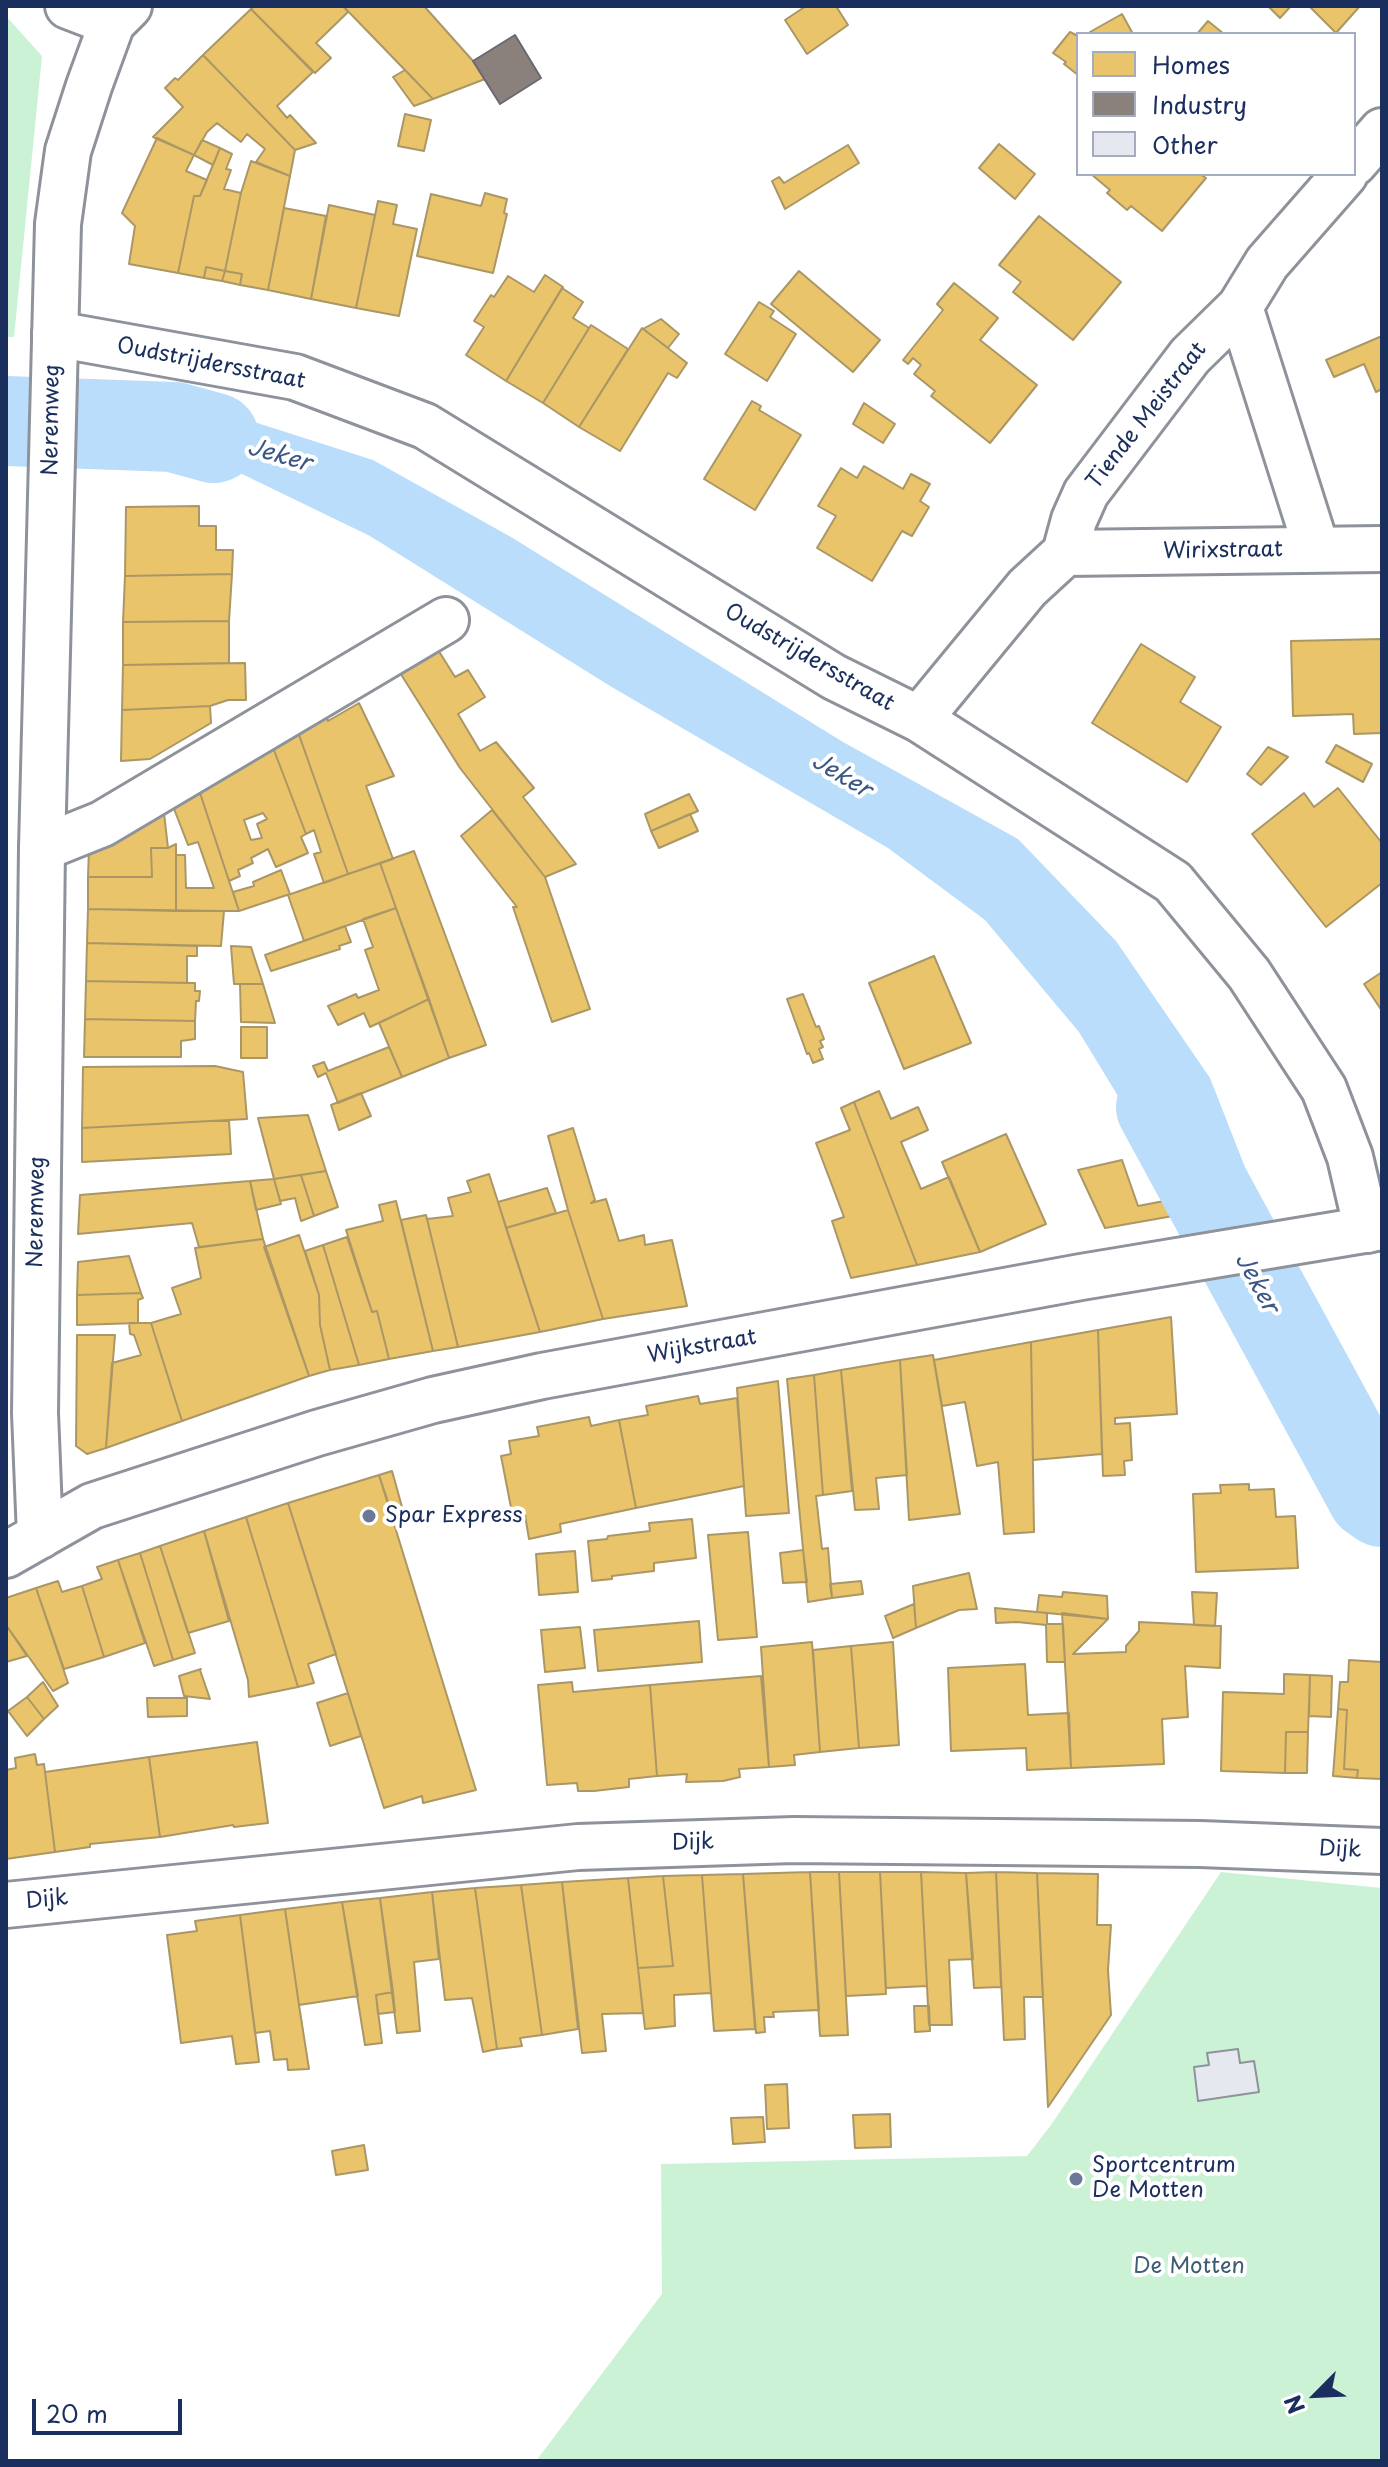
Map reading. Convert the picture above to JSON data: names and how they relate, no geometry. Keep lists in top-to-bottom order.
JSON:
{
  "streets": {
    "street": [
      "Oudstrijdersstraat",
      "Tiende Meistraat",
      "Neremweg",
      "Wirixstraat",
      "Wijkstraat",
      "Dijk"
    ]
  },
  "crossings": [
    ["Oudstrijdersstraat", "Neremweg"],
    ["Oudstrijdersstraat", "Wijkstraat"],
    ["Tiende Meistraat", "Wirixstraat"],
    ["Neremweg", "Wijkstraat"]
  ],
  "water": ["Jeker"],
  "parks": ["De Motten"],
  "places": ["Spar Express", "Sportcentrum De Motten"],
  "legend": ["Homes", "Industry", "Other"],
  "scale_bar": "20 m",
  "north": "bottom left"
}
